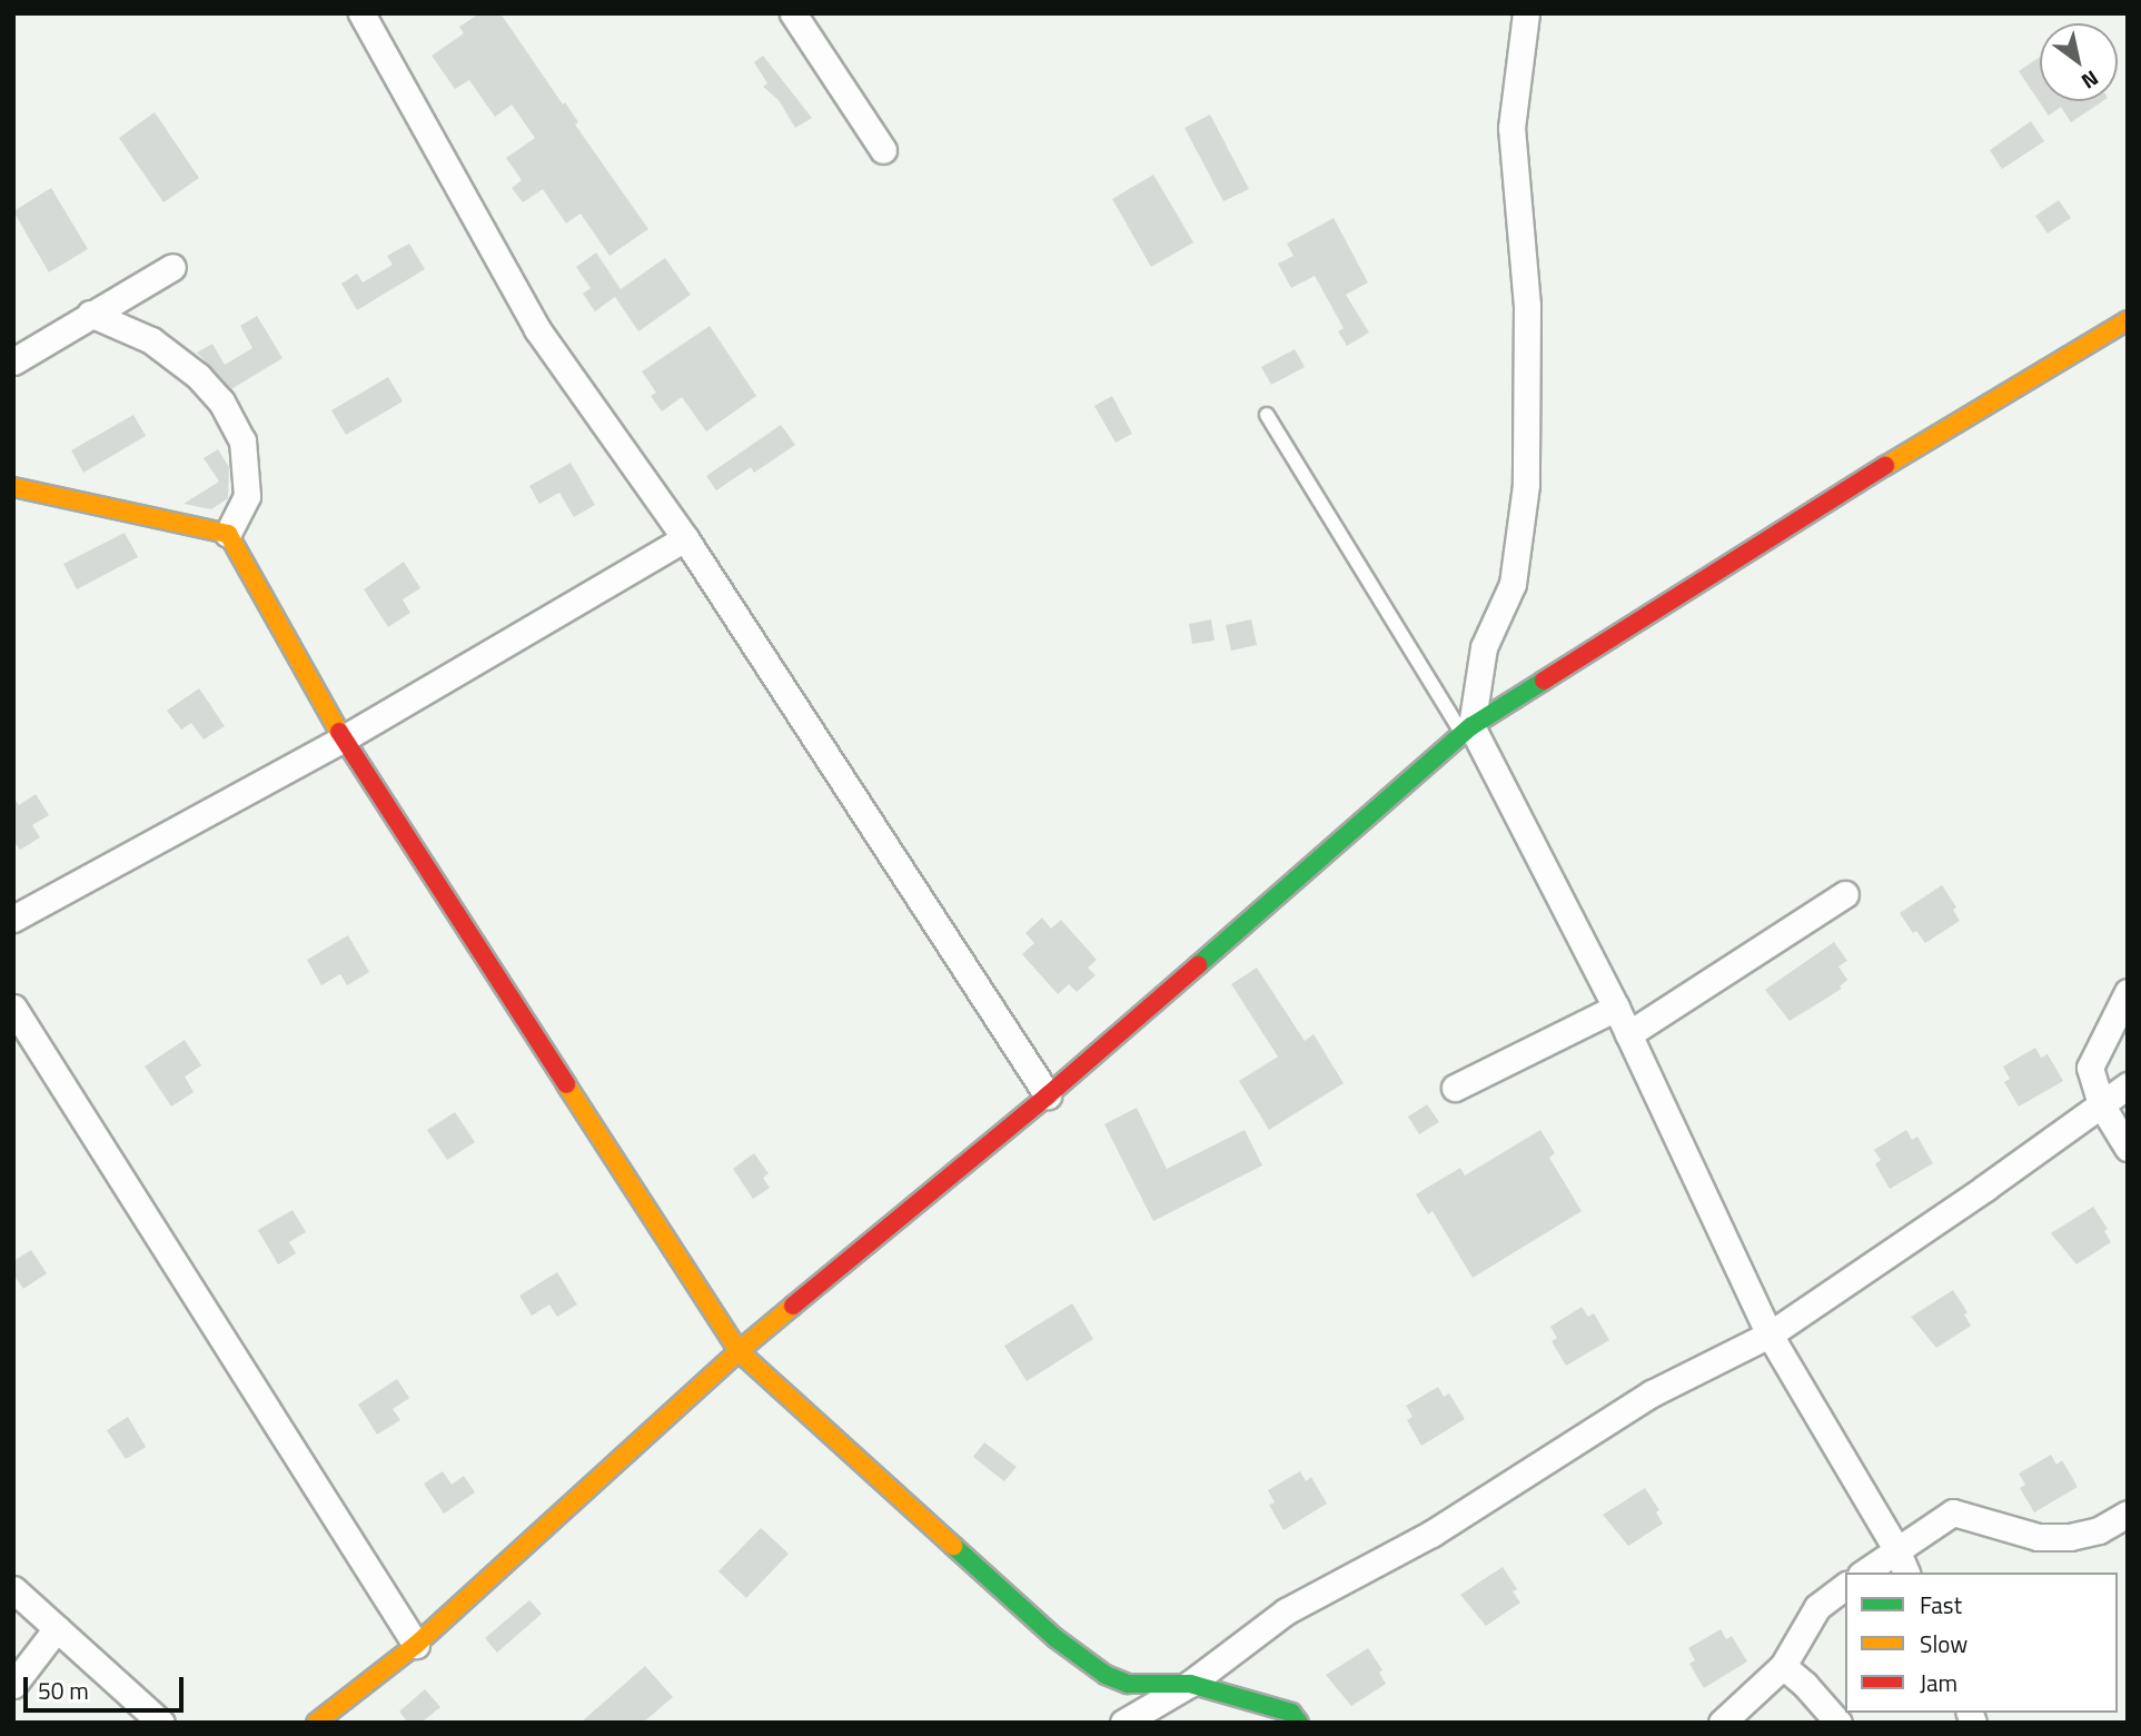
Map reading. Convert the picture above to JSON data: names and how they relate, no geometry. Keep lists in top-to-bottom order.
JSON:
{
  "legend": ["Fast", "Slow", "Jam"],
  "scale_bar": "50 m",
  "north": "bottom right"
}
